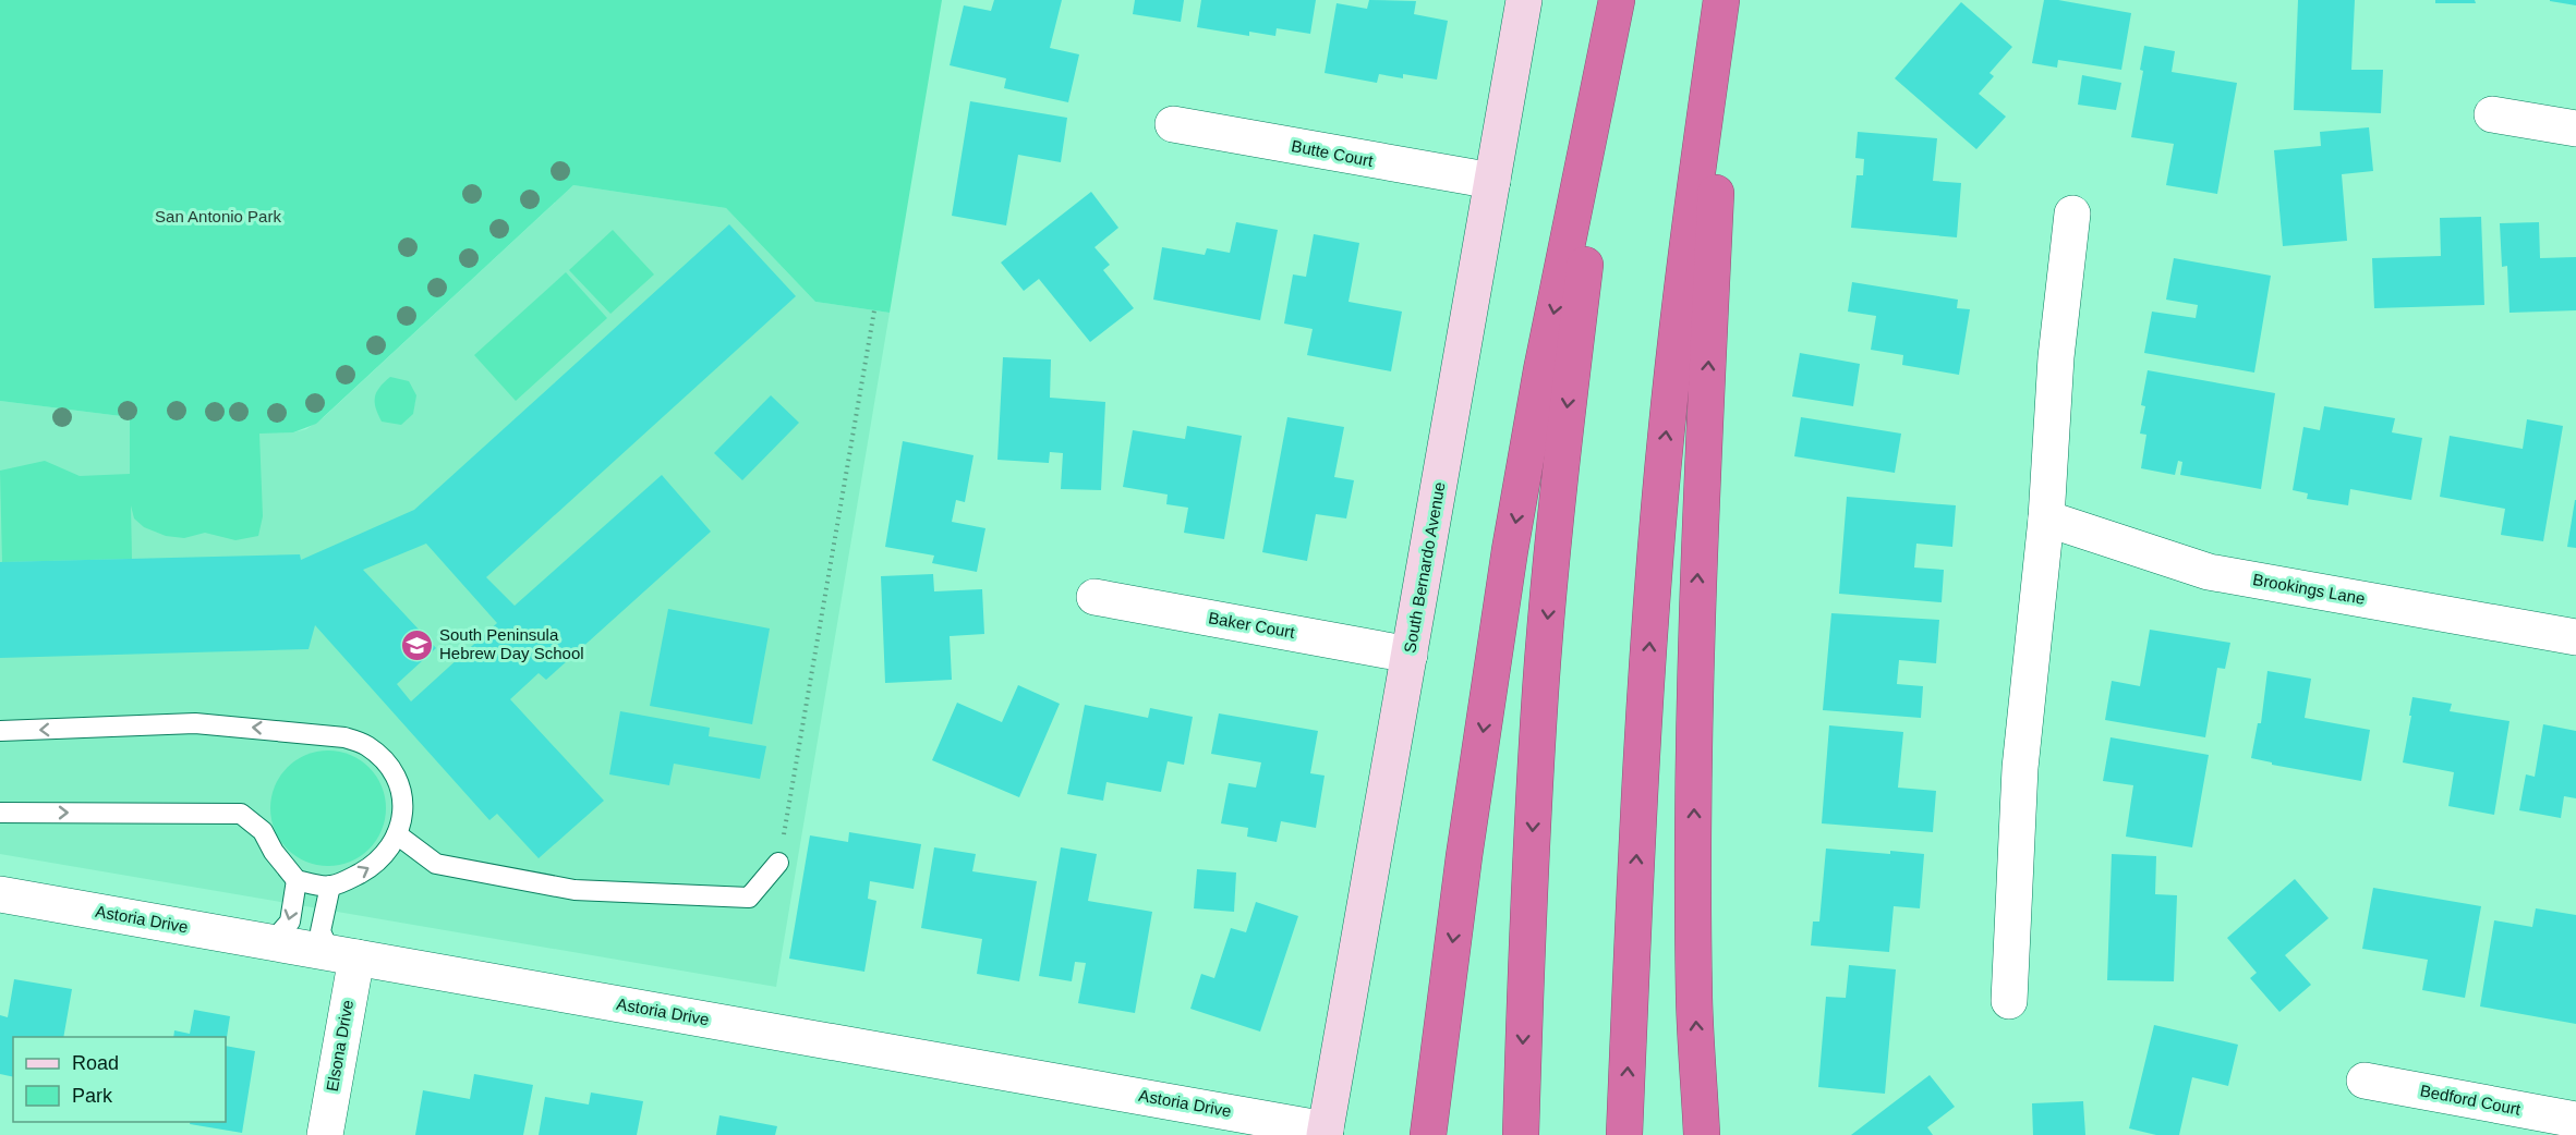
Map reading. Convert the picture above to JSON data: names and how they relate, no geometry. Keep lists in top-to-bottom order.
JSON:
{
  "streets": {
    "street": [
      "Butte Court",
      "South Bernardo Avenue",
      "Brookings Lane",
      "Baker Court",
      "Astoria Drive",
      "Elsona Drive",
      "Bedford Court"
    ]
  },
  "crossings": [
    ["Butte Court", "South Bernardo Avenue"],
    ["South Bernardo Avenue", "Baker Court"],
    ["South Bernardo Avenue", "Astoria Drive"],
    ["Astoria Drive", "Elsona Drive"]
  ],
  "parks": ["San Antonio Park"],
  "places": {
    "school or university": ["South Peninsula Hebrew Day School"]
  },
  "legend": ["Road", "Park"]
}
